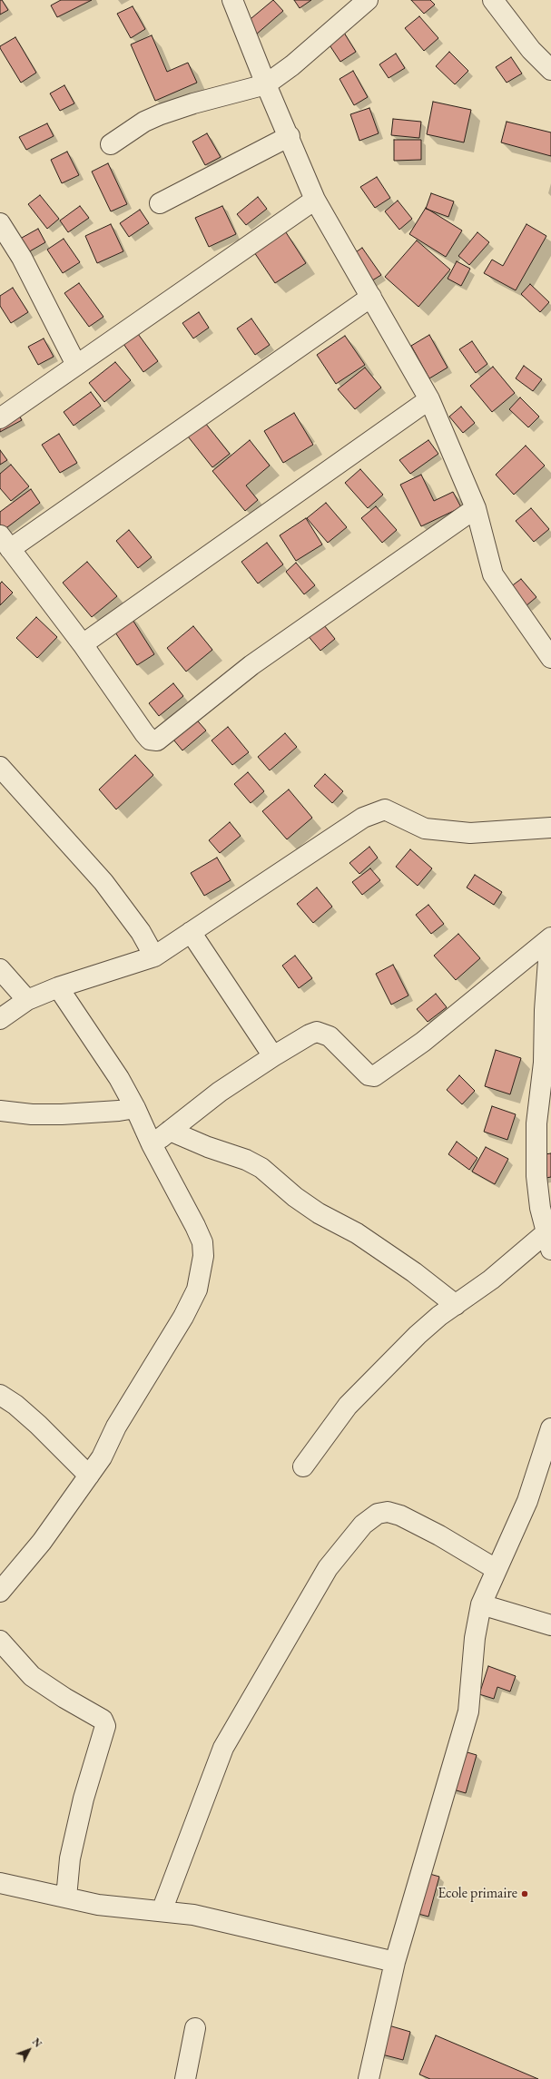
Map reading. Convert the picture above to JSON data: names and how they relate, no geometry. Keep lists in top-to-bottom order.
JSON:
{
  "places": ["Ecole primaire"],
  "north": "top right"
}
